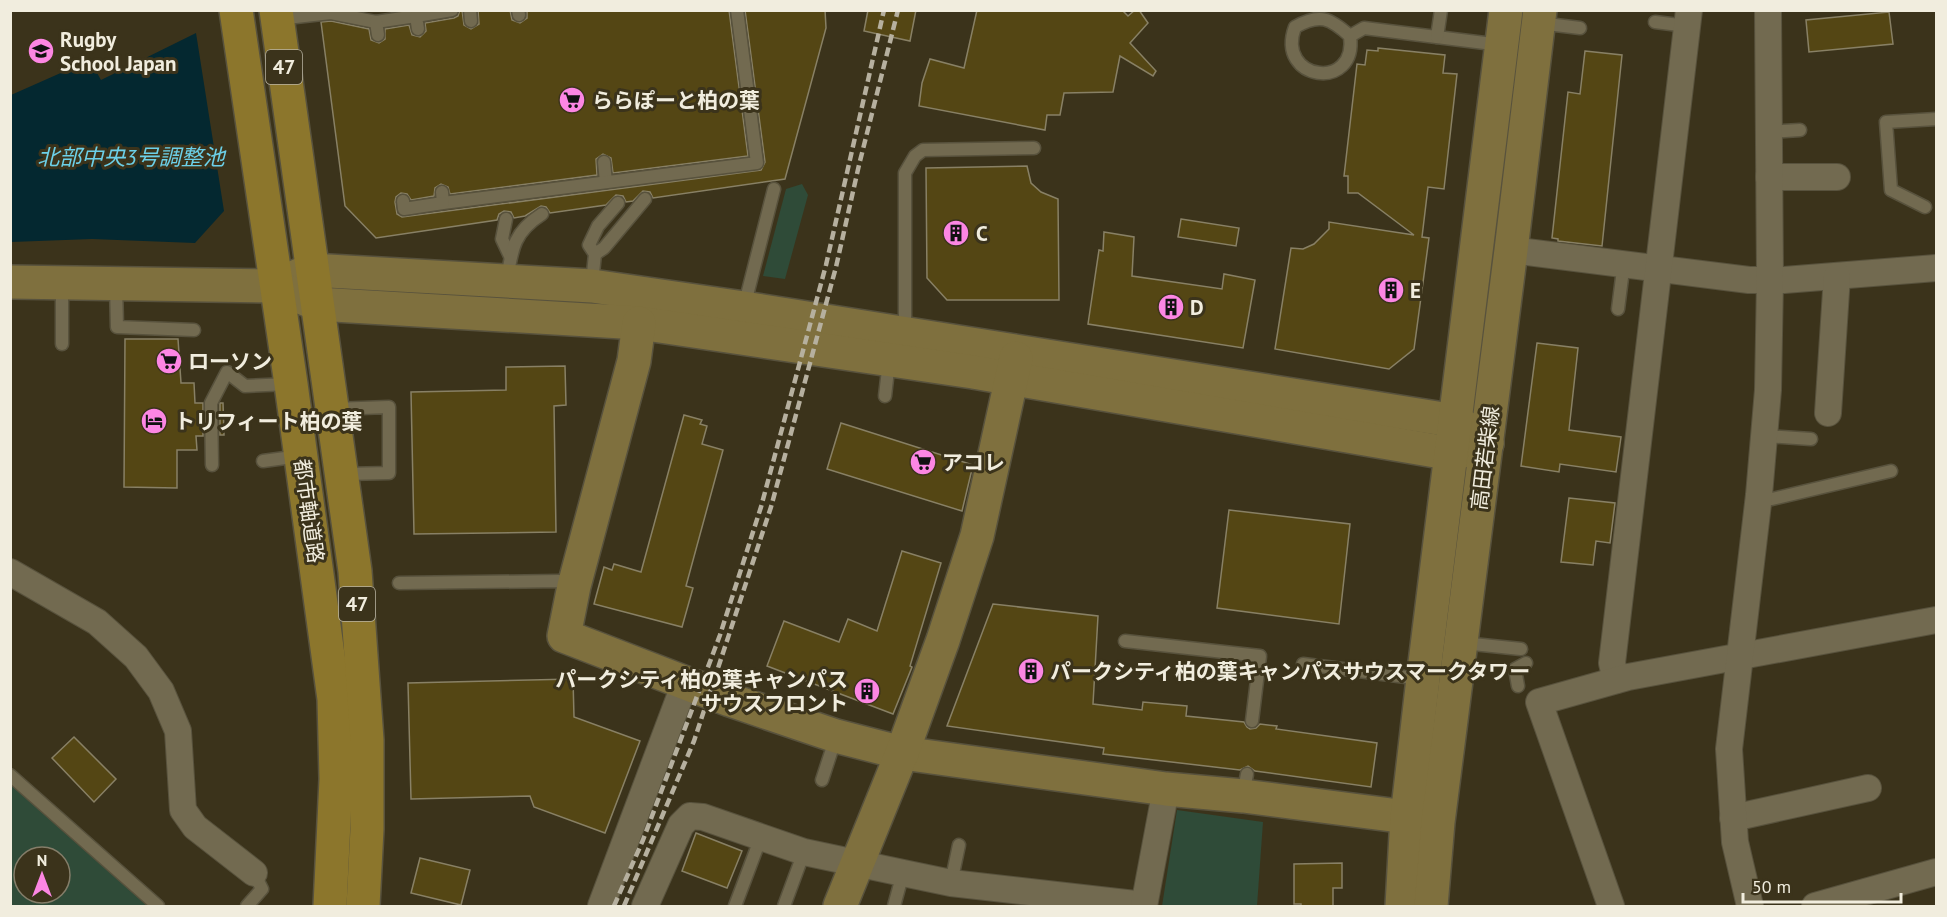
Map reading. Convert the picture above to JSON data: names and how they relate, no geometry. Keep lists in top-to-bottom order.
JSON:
{
  "streets": {
    "main road": ["47", "都市軸道路"],
    "street": ["高田若柴線"]
  },
  "water": ["北部中央3号調整池"],
  "places": {
    "school or university": ["Rugby School Japan"],
    "supermarket": ["ららぽーと柏の葉", "ローソン", "アコレ"],
    "building": [
      "C",
      "E",
      "D",
      "パークシティ柏の葉キャンパスサウスマークタワー",
      "パークシティ柏の葉キャンパス サウスフロント"
    ],
    "hotel": ["トリフィート柏の葉"]
  },
  "scale_bar": "50 m",
  "north": "top"
}
